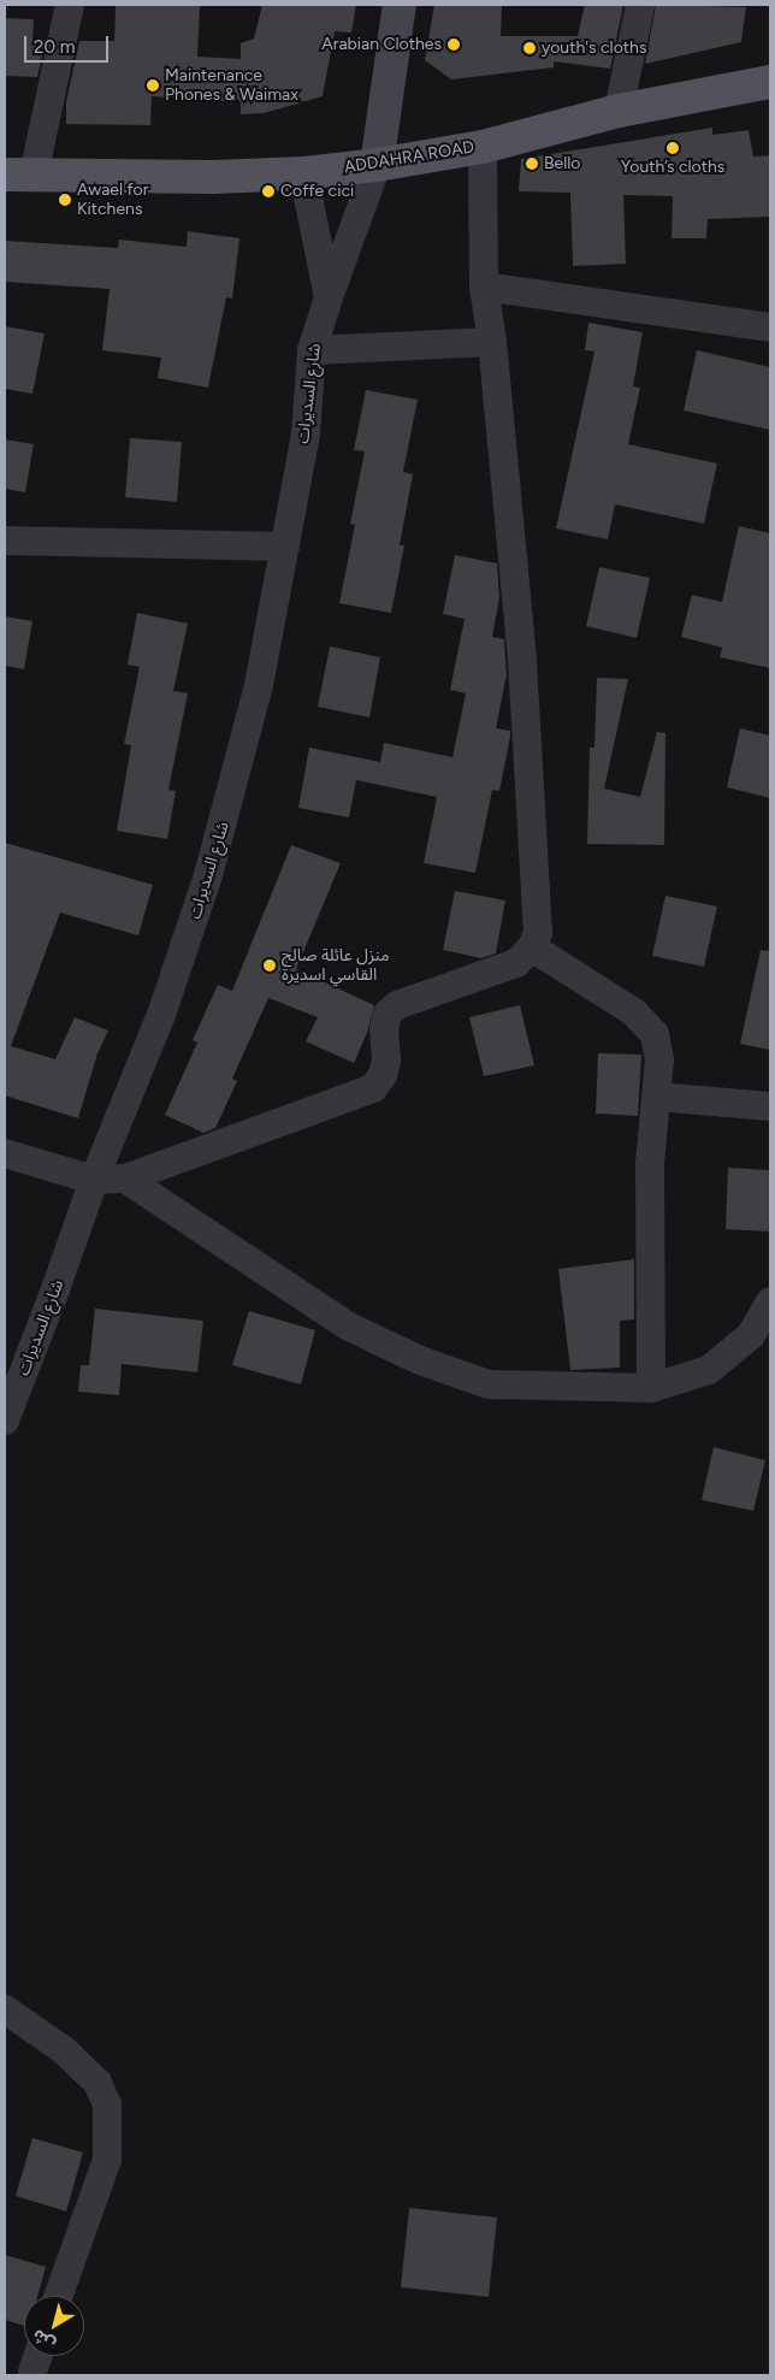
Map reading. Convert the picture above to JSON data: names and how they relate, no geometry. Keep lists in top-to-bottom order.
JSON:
{
  "streets": {
    "main road": ["ADDAHRA ROAD"],
    "street": ["شارع السديرات"]
  },
  "crossings": [
    ["ADDAHRA ROAD", "شارع السديرات"]
  ],
  "places": [
    "Arabian Clothes",
    "youth's cloths",
    "Maintenance Phones & Waimax",
    "Youth’s cloths",
    "Bello",
    "Coffe cici",
    "Awael for Kitchens",
    "منزل عائلة صالح القاسي اسديرة"
  ],
  "scale_bar": "20 m",
  "north": "bottom left"
}
